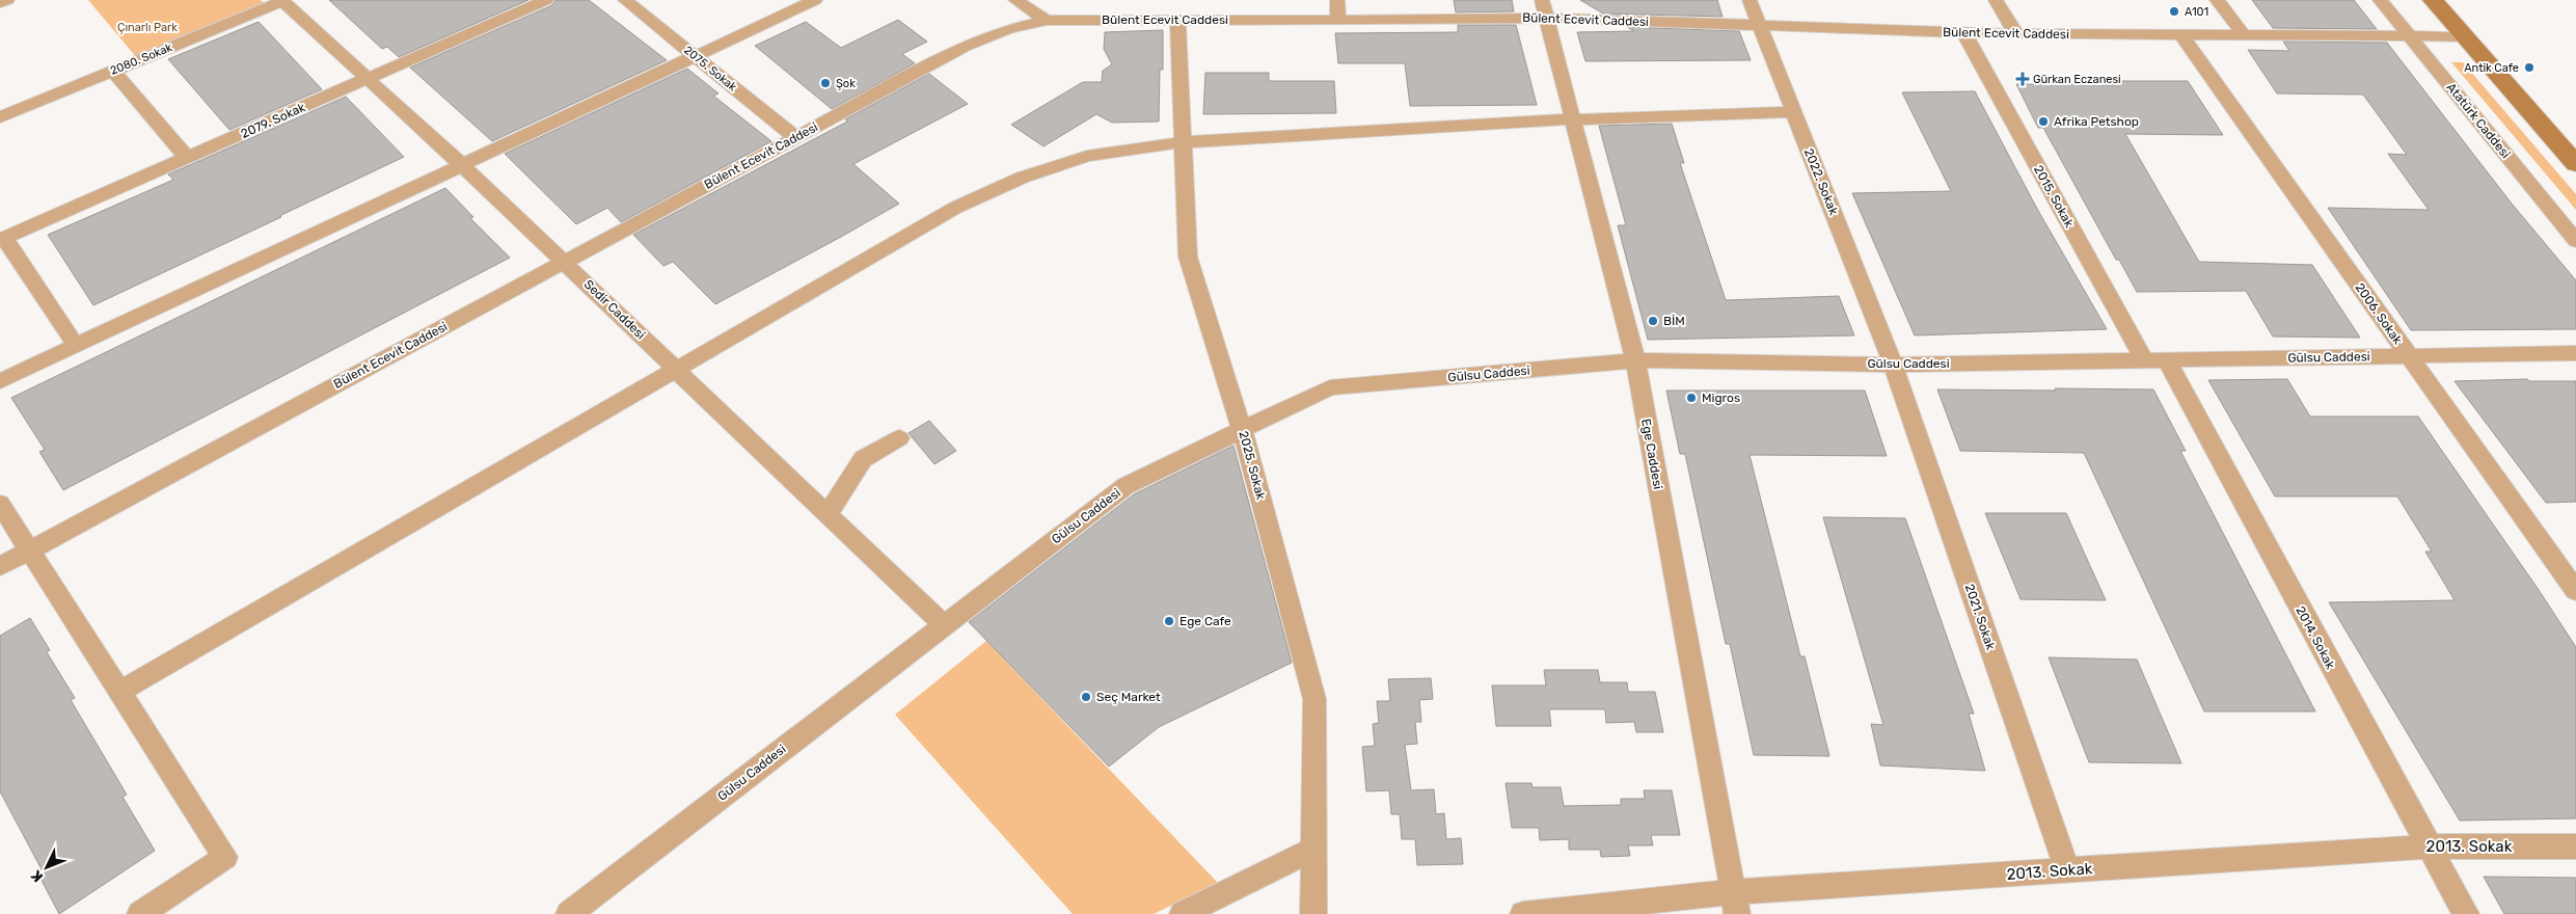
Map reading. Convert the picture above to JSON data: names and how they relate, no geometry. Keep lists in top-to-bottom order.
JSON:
{
  "streets": {
    "street": [
      "Bülent Ecevit Caddesi",
      "2080. Sokak",
      "2075. Sokak",
      "2079. Sokak",
      "Atatürk Caddesi",
      "2022. Sokak",
      "2015. Sokak",
      "Sedir Caddesi",
      "2006. Sokak",
      "Gülsu Caddesi",
      "Ege Caddesi",
      "2025. Sokak",
      "2021. Sokak",
      "2014. Sokak",
      "2013. Sokak"
    ]
  },
  "crossings": [
    ["Bülent Ecevit Caddesi", "2075. Sokak"],
    ["Bülent Ecevit Caddesi", "Atatürk Caddesi"],
    ["Bülent Ecevit Caddesi", "2022. Sokak"],
    ["Bülent Ecevit Caddesi", "2015. Sokak"],
    ["Bülent Ecevit Caddesi", "Sedir Caddesi"],
    ["Bülent Ecevit Caddesi", "2006. Sokak"],
    ["Bülent Ecevit Caddesi", "Ege Caddesi"],
    ["Bülent Ecevit Caddesi", "2025. Sokak"],
    ["2080. Sokak", "Sedir Caddesi"],
    ["2079. Sokak", "Sedir Caddesi"],
    ["2022. Sokak", "Gülsu Caddesi"],
    ["2022. Sokak", "2021. Sokak"],
    ["2015. Sokak", "Gülsu Caddesi"],
    ["Sedir Caddesi", "Gülsu Caddesi"],
    ["2006. Sokak", "Gülsu Caddesi"],
    ["Gülsu Caddesi", "Ege Caddesi"],
    ["Gülsu Caddesi", "2025. Sokak"],
    ["Gülsu Caddesi", "2021. Sokak"],
    ["Gülsu Caddesi", "2014. Sokak"],
    ["Ege Caddesi", "2013. Sokak"],
    ["2021. Sokak", "2013. Sokak"],
    ["2014. Sokak", "2013. Sokak"]
  ],
  "parks": ["Çınarlı Park"],
  "places": {
    "other": [
      "A101",
      "Antik Cafe",
      "Şok",
      "Afrika Petshop",
      "BİM",
      "Migros",
      "Ege Cafe",
      "Seç Market"
    ],
    "health": ["Gürkan Eczanesi"]
  },
  "north": "bottom left"
}
